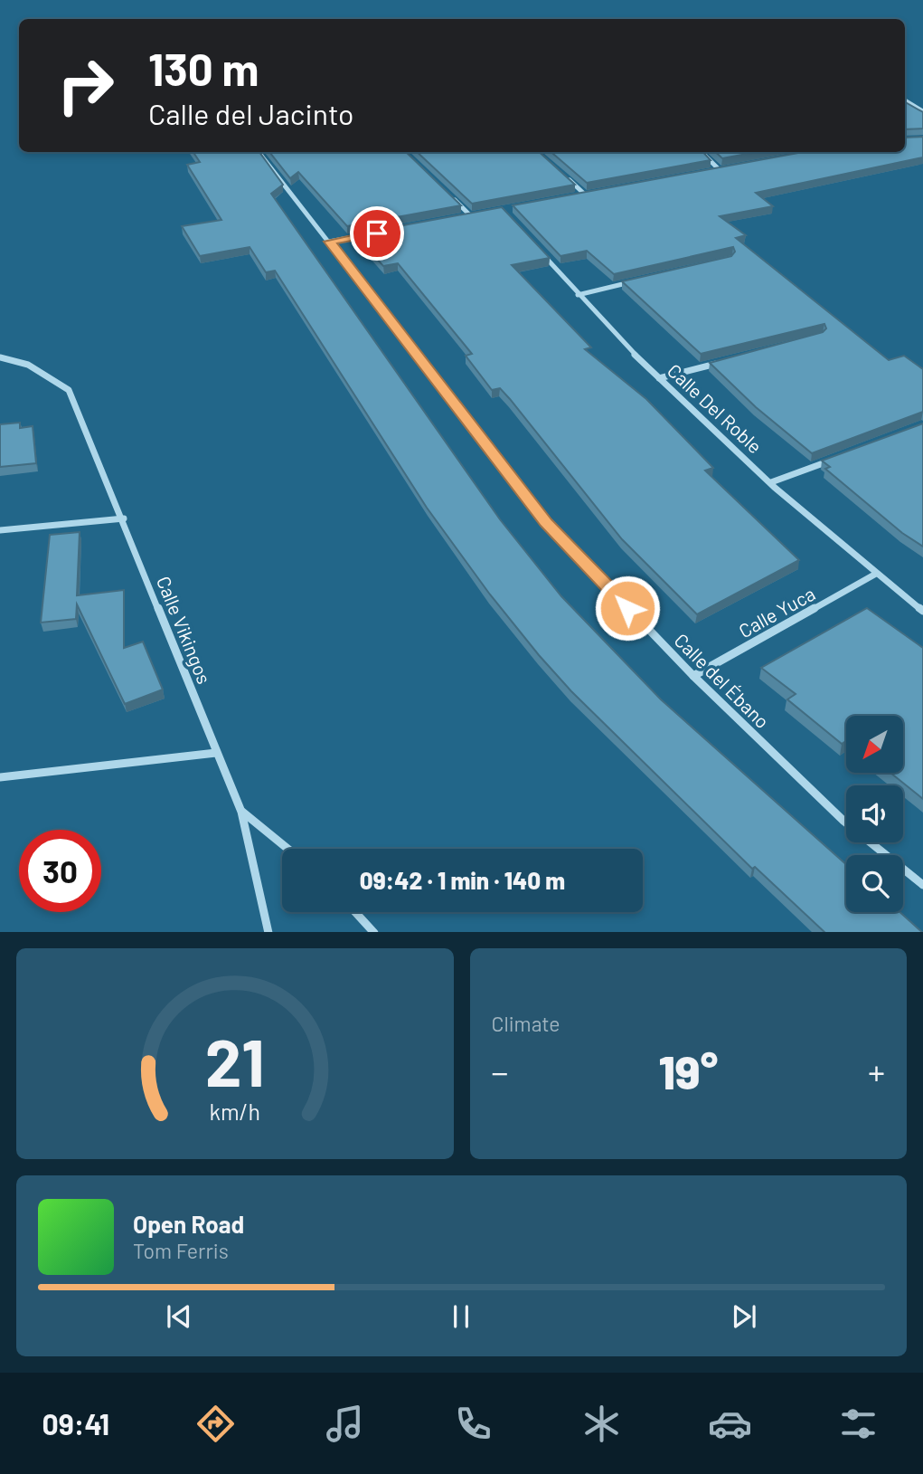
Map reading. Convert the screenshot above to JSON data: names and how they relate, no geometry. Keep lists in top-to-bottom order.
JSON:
{
  "streets": {
    "street": [
      "Calle Del Roble",
      "Calle Yuca",
      "Calle Vikingos",
      "Calle del Ébano"
    ]
  },
  "crossings": [
    ["Calle Del Roble", "Calle Yuca"],
    ["Calle Yuca", "Calle del Ébano"]
  ],
  "north": "bottom left",
  "page": {
    "turn": ["130 m", "Calle del Jacinto"],
    "limit": "30",
    "trip": "09:42 · 1 min · 140 m",
    "tile": "Climate",
    "heat": ["−", "19°", "+"],
    "song": ["Open Road", "Tom Ferris"],
    "tabs": "09:41",
    "gauge": ["21", "km/h"]
  }
}
